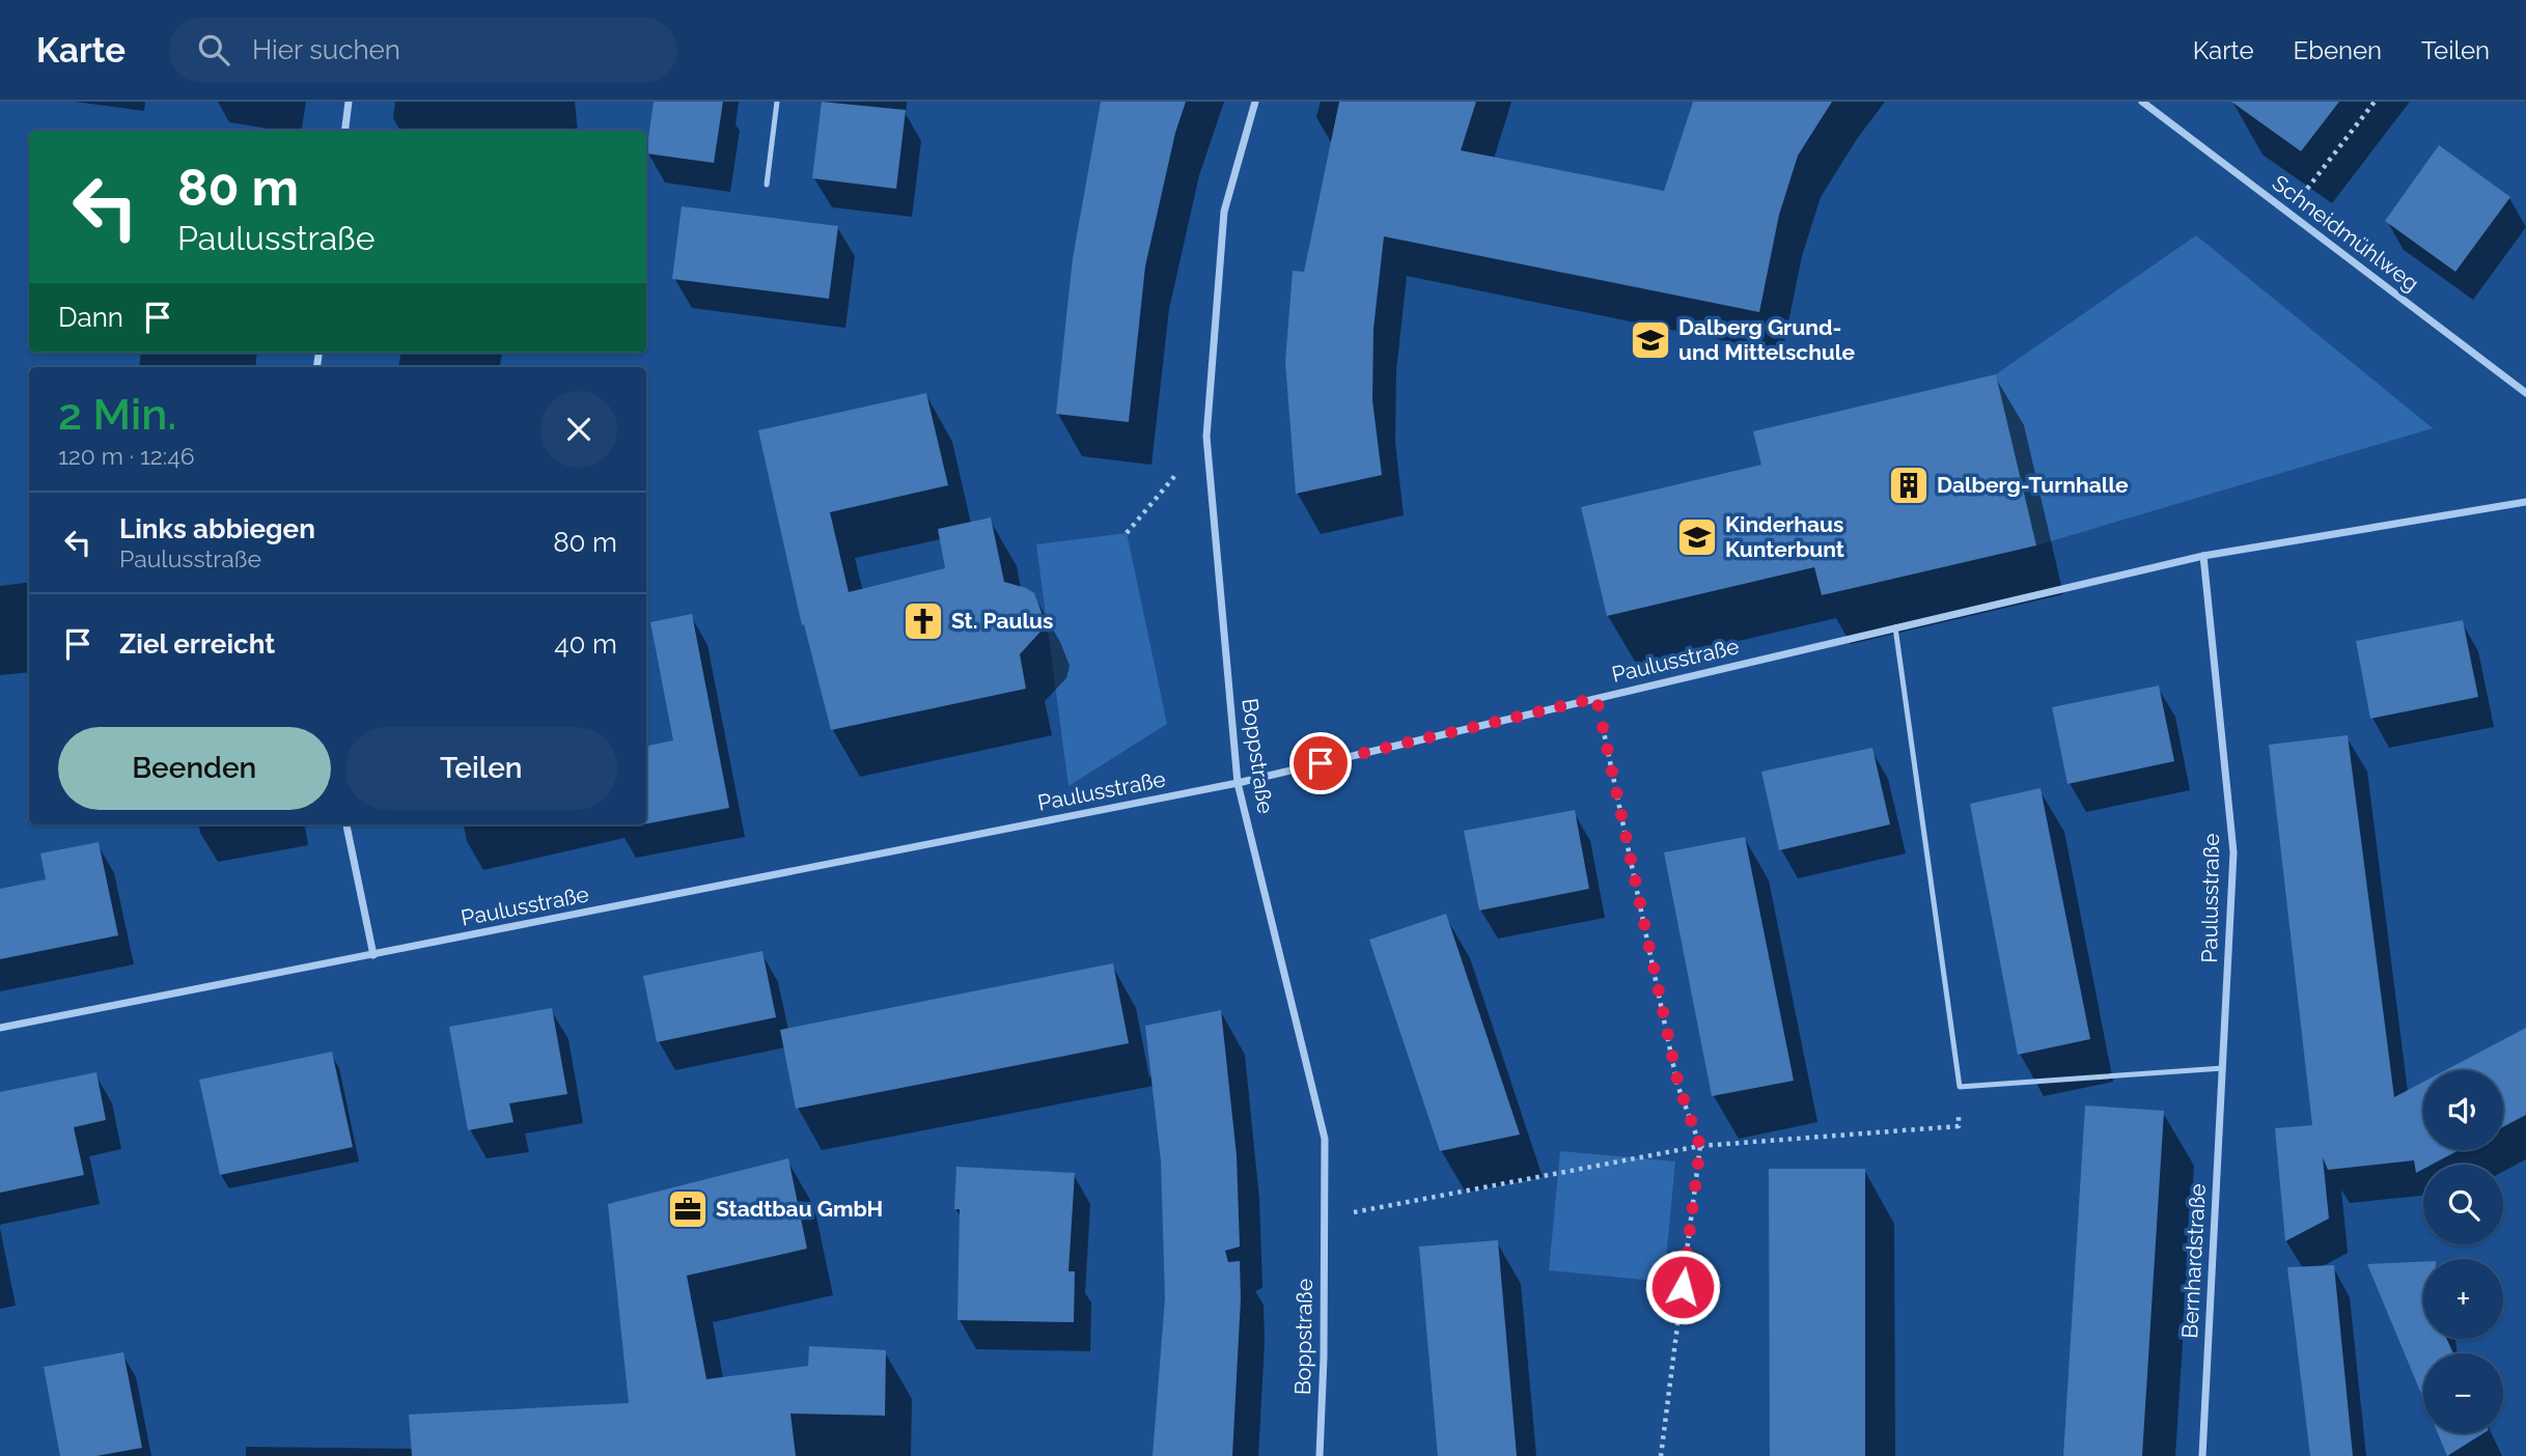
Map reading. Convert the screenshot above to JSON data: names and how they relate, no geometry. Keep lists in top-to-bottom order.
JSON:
{
  "streets": {
    "street": [
      "Schneidmühlweg",
      "Paulusstraße",
      "Boppstraße",
      "Bernhardstraße"
    ]
  },
  "crossings": [
    ["Paulusstraße", "Boppstraße"],
    ["Paulusstraße", "Bernhardstraße"]
  ],
  "places": {
    "school or university": ["Dalberg Grund- und Mittelschule", "Kinderhaus Kunterbunt"],
    "building": ["Dalberg-Turnhalle"],
    "church": ["St. Paulus"],
    "office": ["Stadtbau GmbH"]
  },
  "page": {
    "header": "Karte",
    "search": "Hier suchen",
    "nav": ["Karte", "Ebenen", "Teilen"],
    "turn": ["80 m", "Paulusstraße"],
    "then": "Dann",
    "heading": ["2 Min.", "120 m · 12:46"],
    "list": [
      {
        "name": "Links abbiegen",
        "note": "Paulusstraße",
        "value": "80 m"
      },
      {
        "name": "Ziel erreicht",
        "value": "40 m"
      }
    ],
    "buttons": ["Beenden", "Teilen"],
    "map_buttons": ["+", "−"]
  }
}
